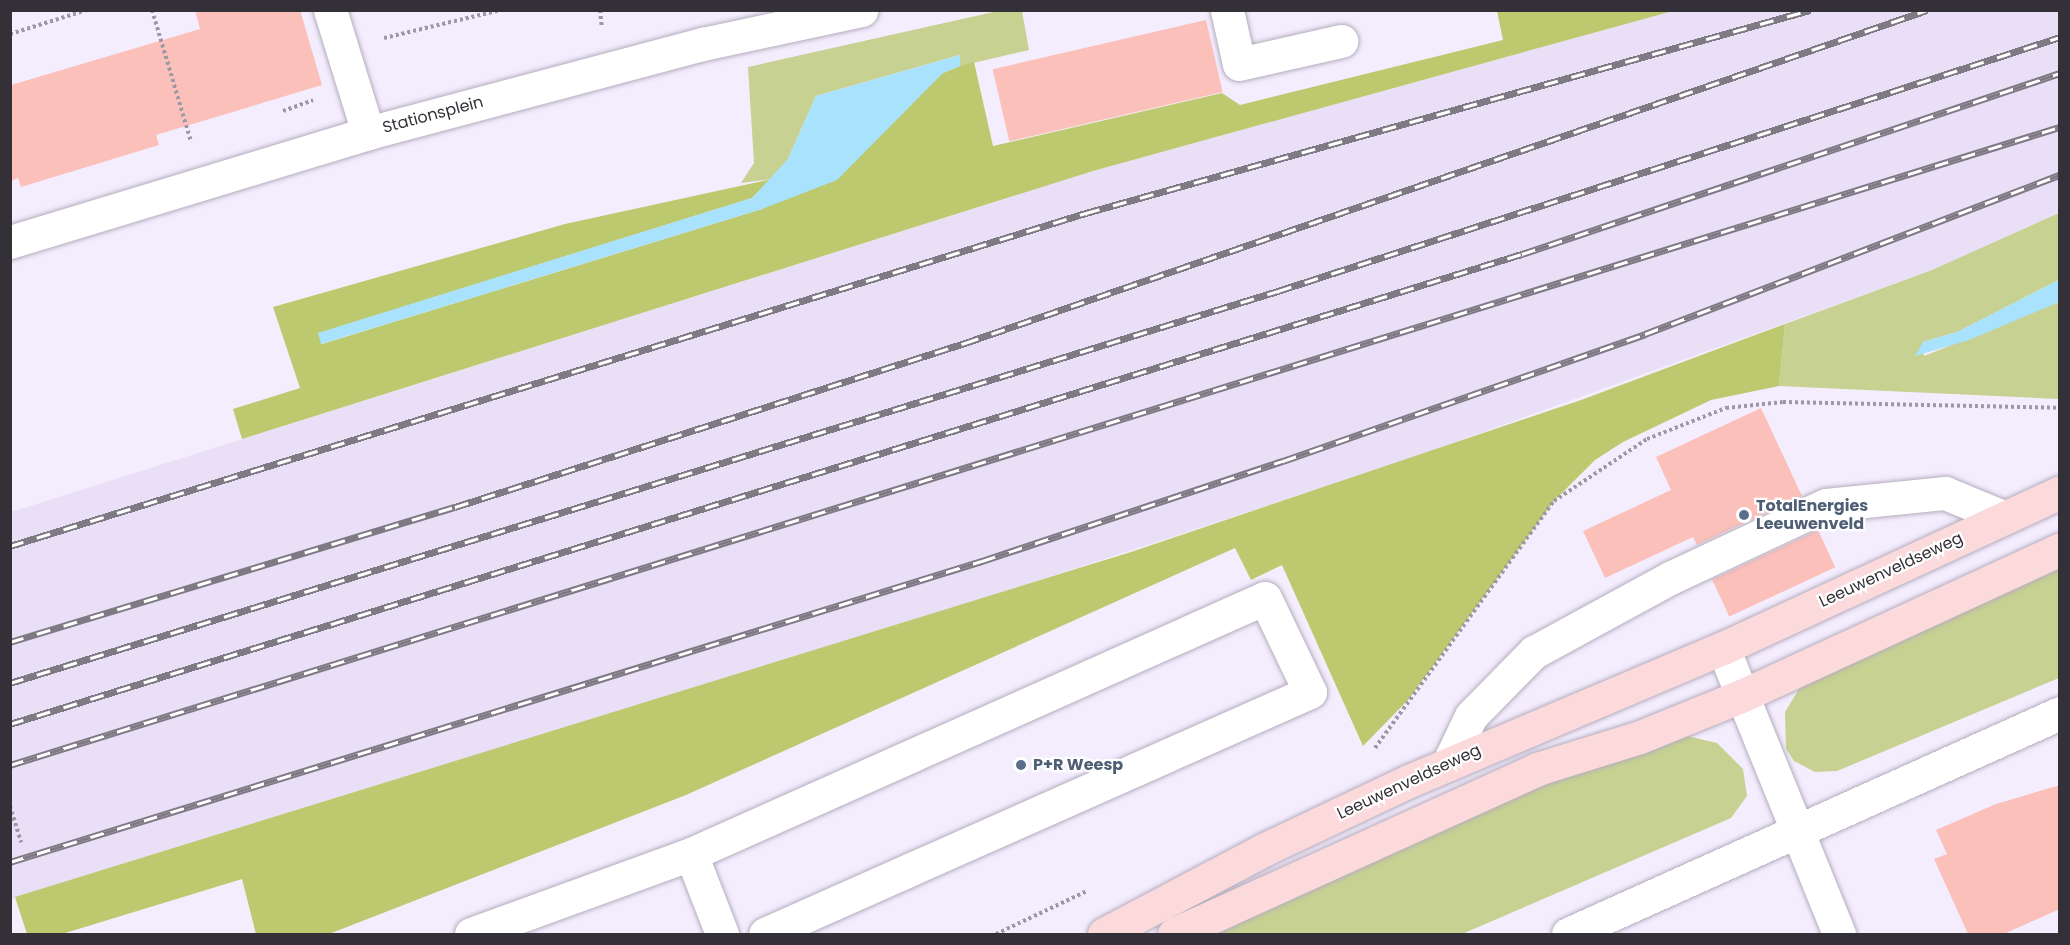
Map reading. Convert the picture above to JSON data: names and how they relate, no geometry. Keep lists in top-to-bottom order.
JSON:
{
  "streets": {
    "main road": ["Leeuwenveldseweg"],
    "street": ["Stationsplein"]
  },
  "places": ["TotalEnergies Leeuwenveld", "P+R Weesp"]
}
